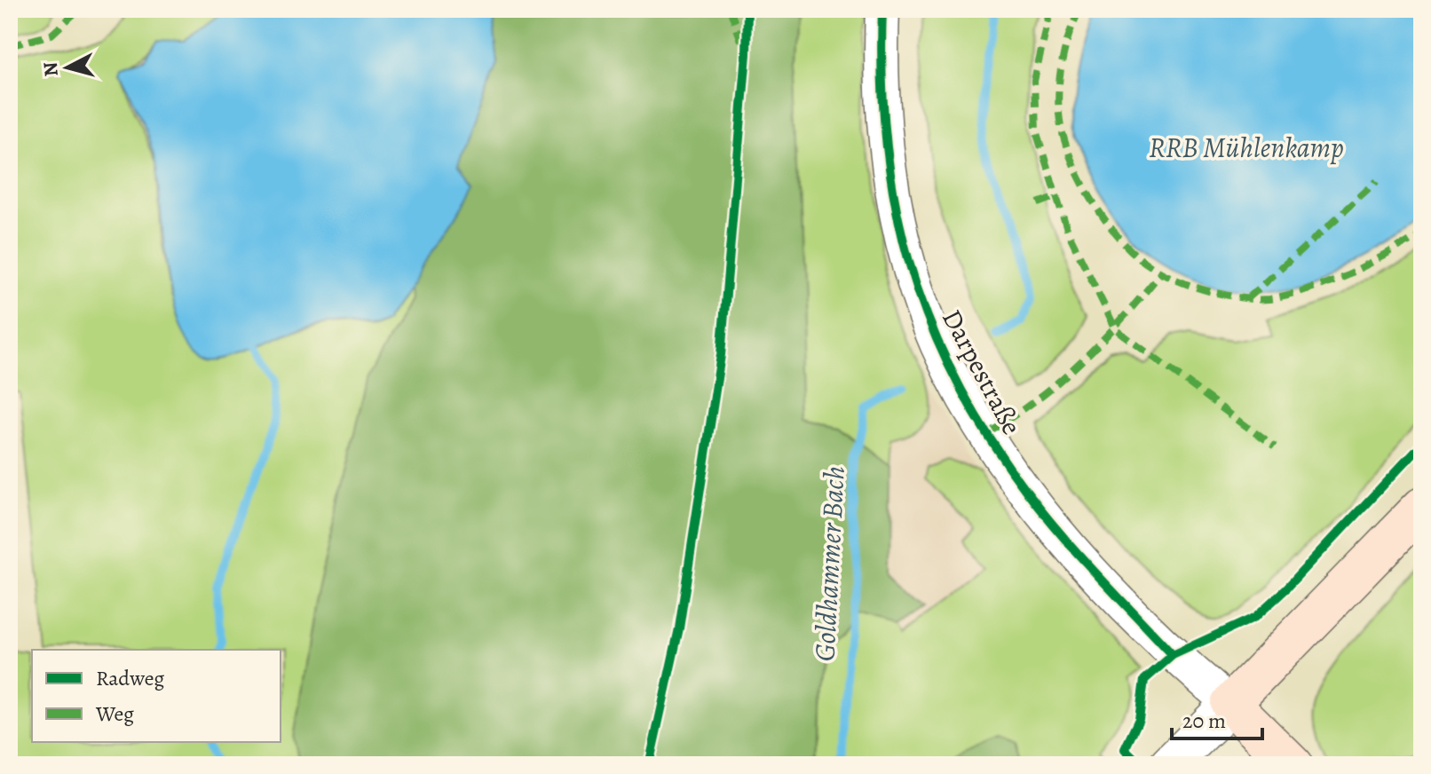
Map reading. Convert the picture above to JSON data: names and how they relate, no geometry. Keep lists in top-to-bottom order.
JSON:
{
  "streets": {
    "street": ["Darpestraße"]
  },
  "water": ["RRB Mühlenkamp", "Goldhammer Bach"],
  "legend": ["Radweg", "Weg"],
  "scale_bar": "20 m",
  "north": "left"
}
